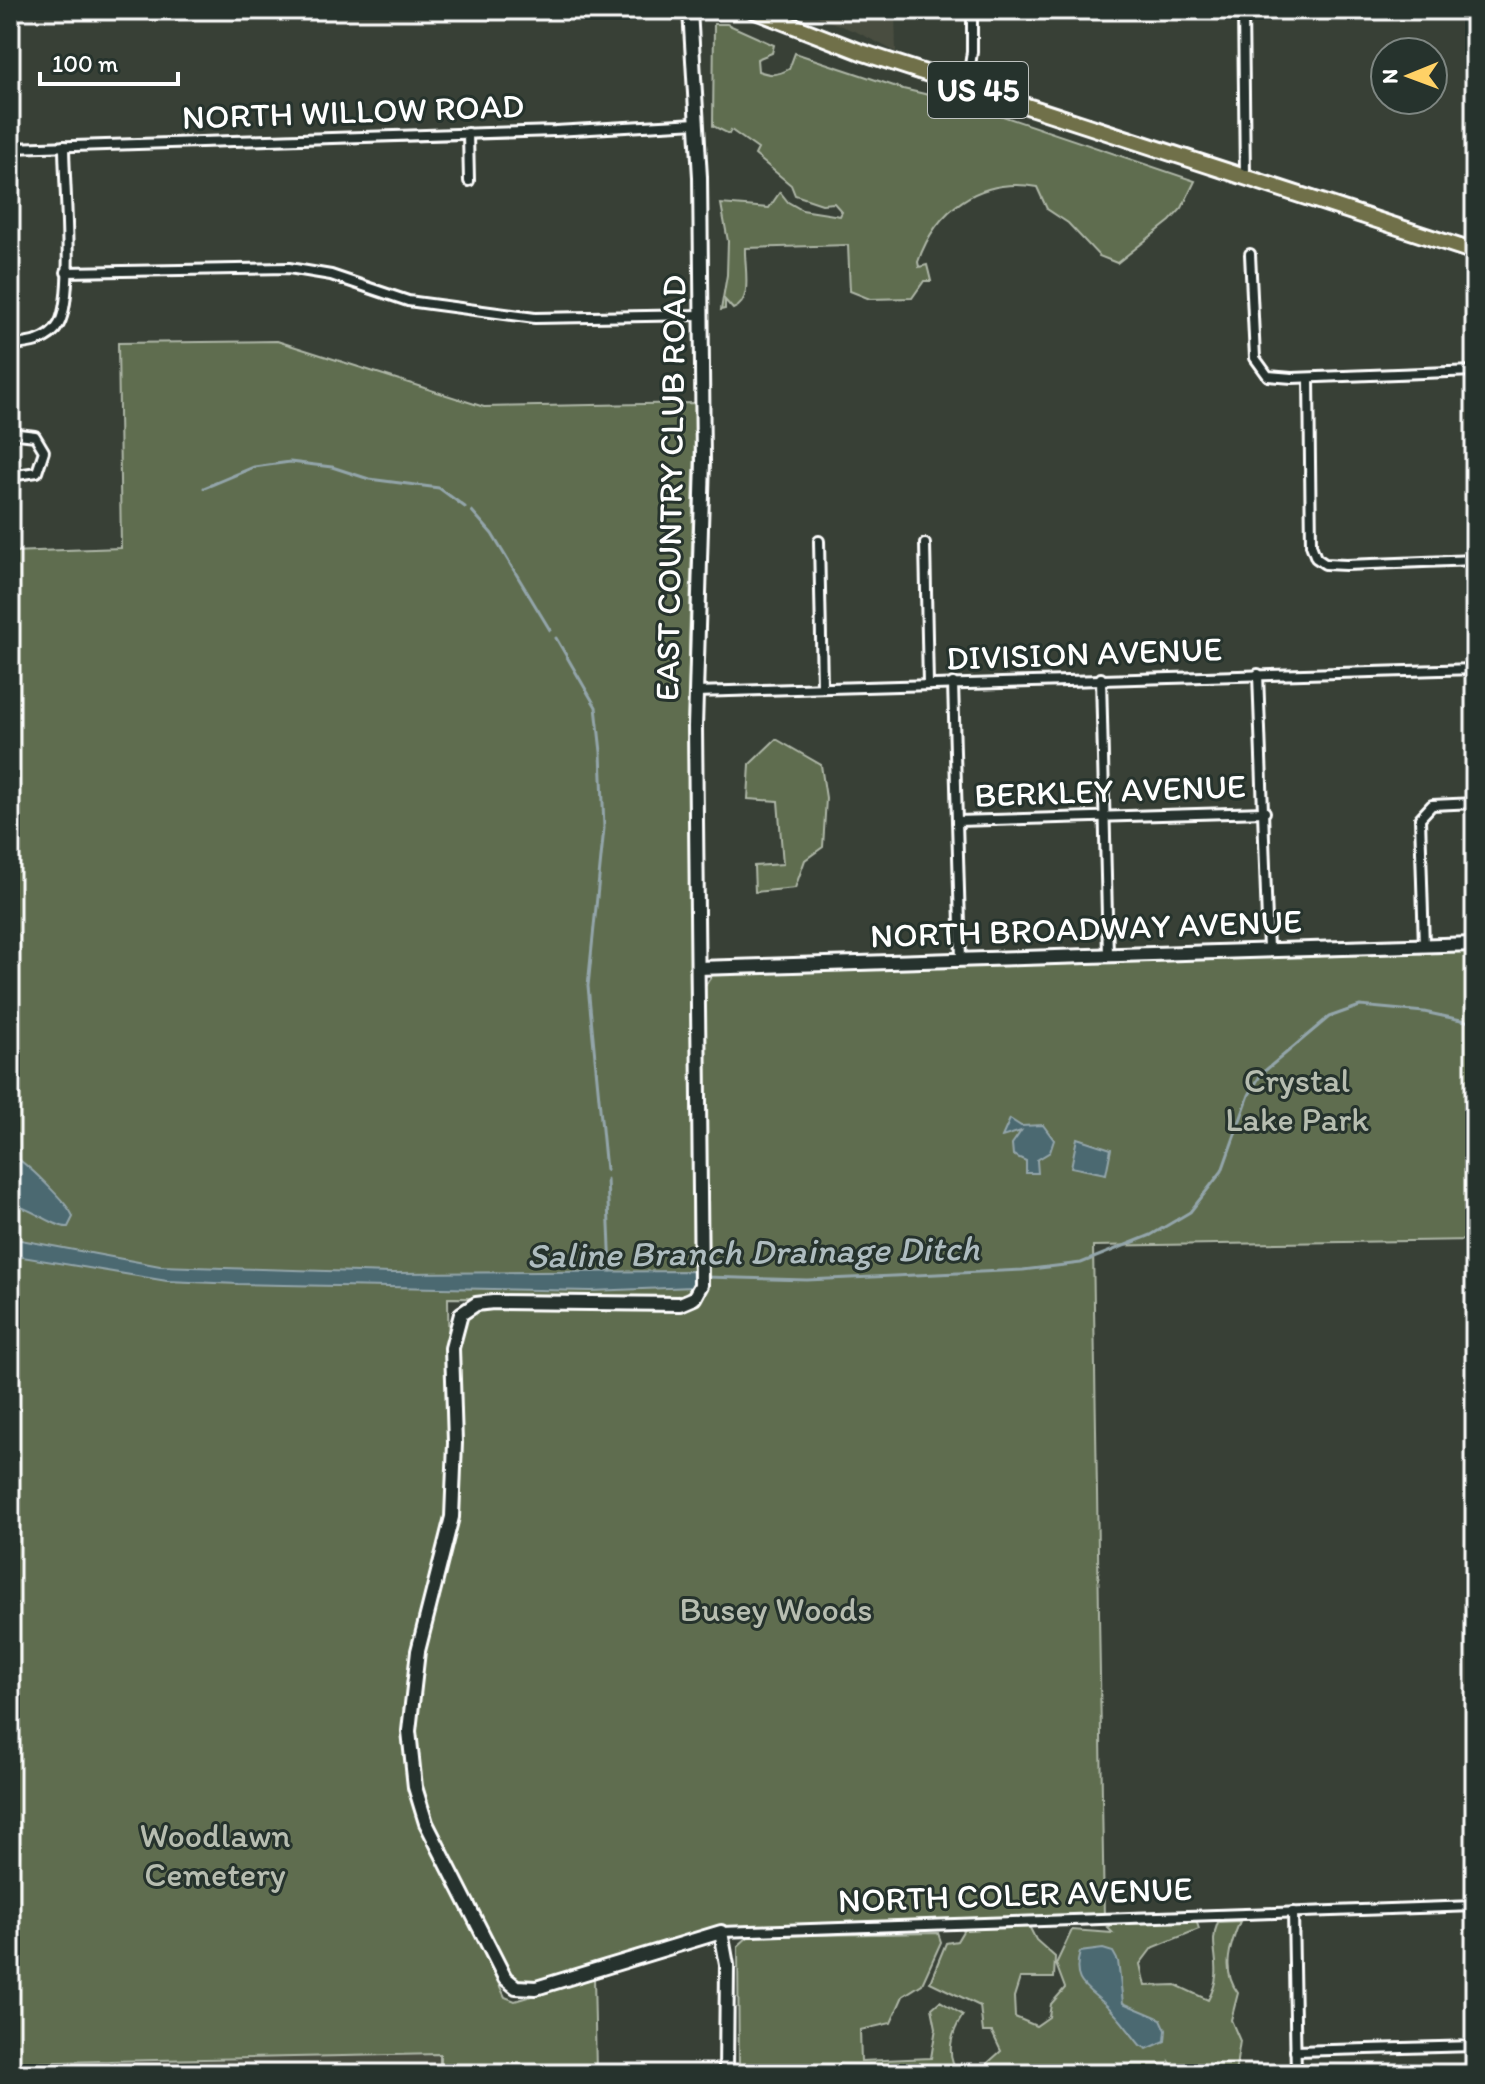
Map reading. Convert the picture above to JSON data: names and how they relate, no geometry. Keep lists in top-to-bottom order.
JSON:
{
  "streets": {
    "main road": ["US 45"],
    "street": [
      "NORTH WILLOW ROAD",
      "EAST COUNTRY CLUB ROAD",
      "DIVISION AVENUE",
      "BERKLEY AVENUE",
      "NORTH BROADWAY AVENUE",
      "NORTH COLER AVENUE"
    ]
  },
  "crossings": [
    ["NORTH WILLOW ROAD", "EAST COUNTRY CLUB ROAD"],
    ["EAST COUNTRY CLUB ROAD", "DIVISION AVENUE"],
    ["EAST COUNTRY CLUB ROAD", "NORTH BROADWAY AVENUE"],
    ["EAST COUNTRY CLUB ROAD", "NORTH COLER AVENUE"]
  ],
  "water": ["Saline Branch Drainage Ditch"],
  "parks": ["Crystal Lake Park", "Busey Woods", "Woodlawn Cemetery"],
  "scale_bar": "100 m",
  "north": "left"
}
